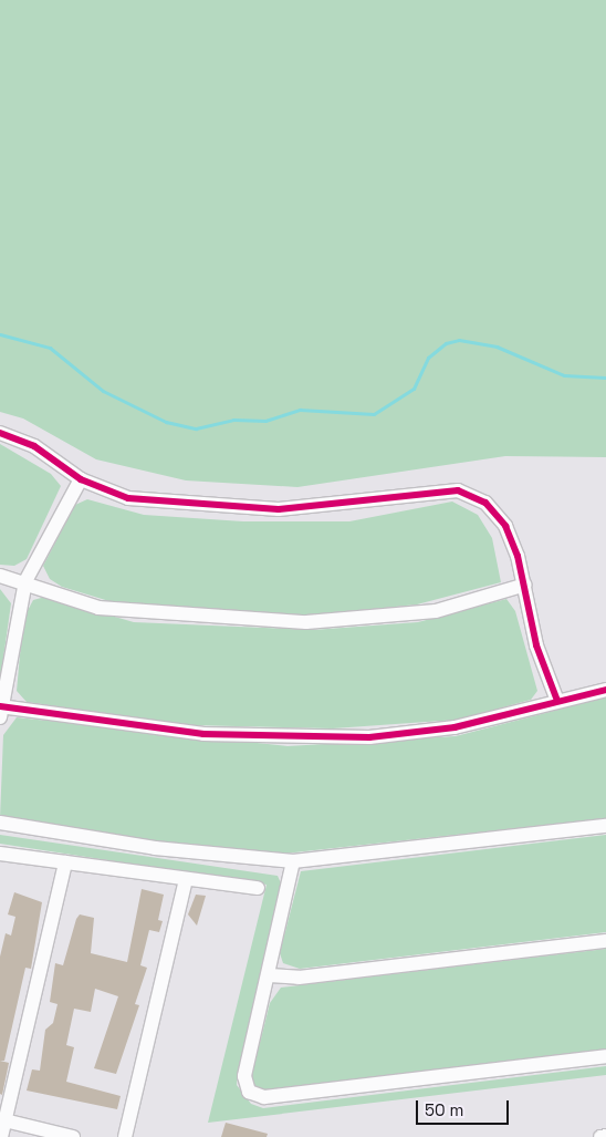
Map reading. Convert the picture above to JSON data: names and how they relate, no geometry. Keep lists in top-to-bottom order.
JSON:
{
  "scale_bar": "50 m"
}
